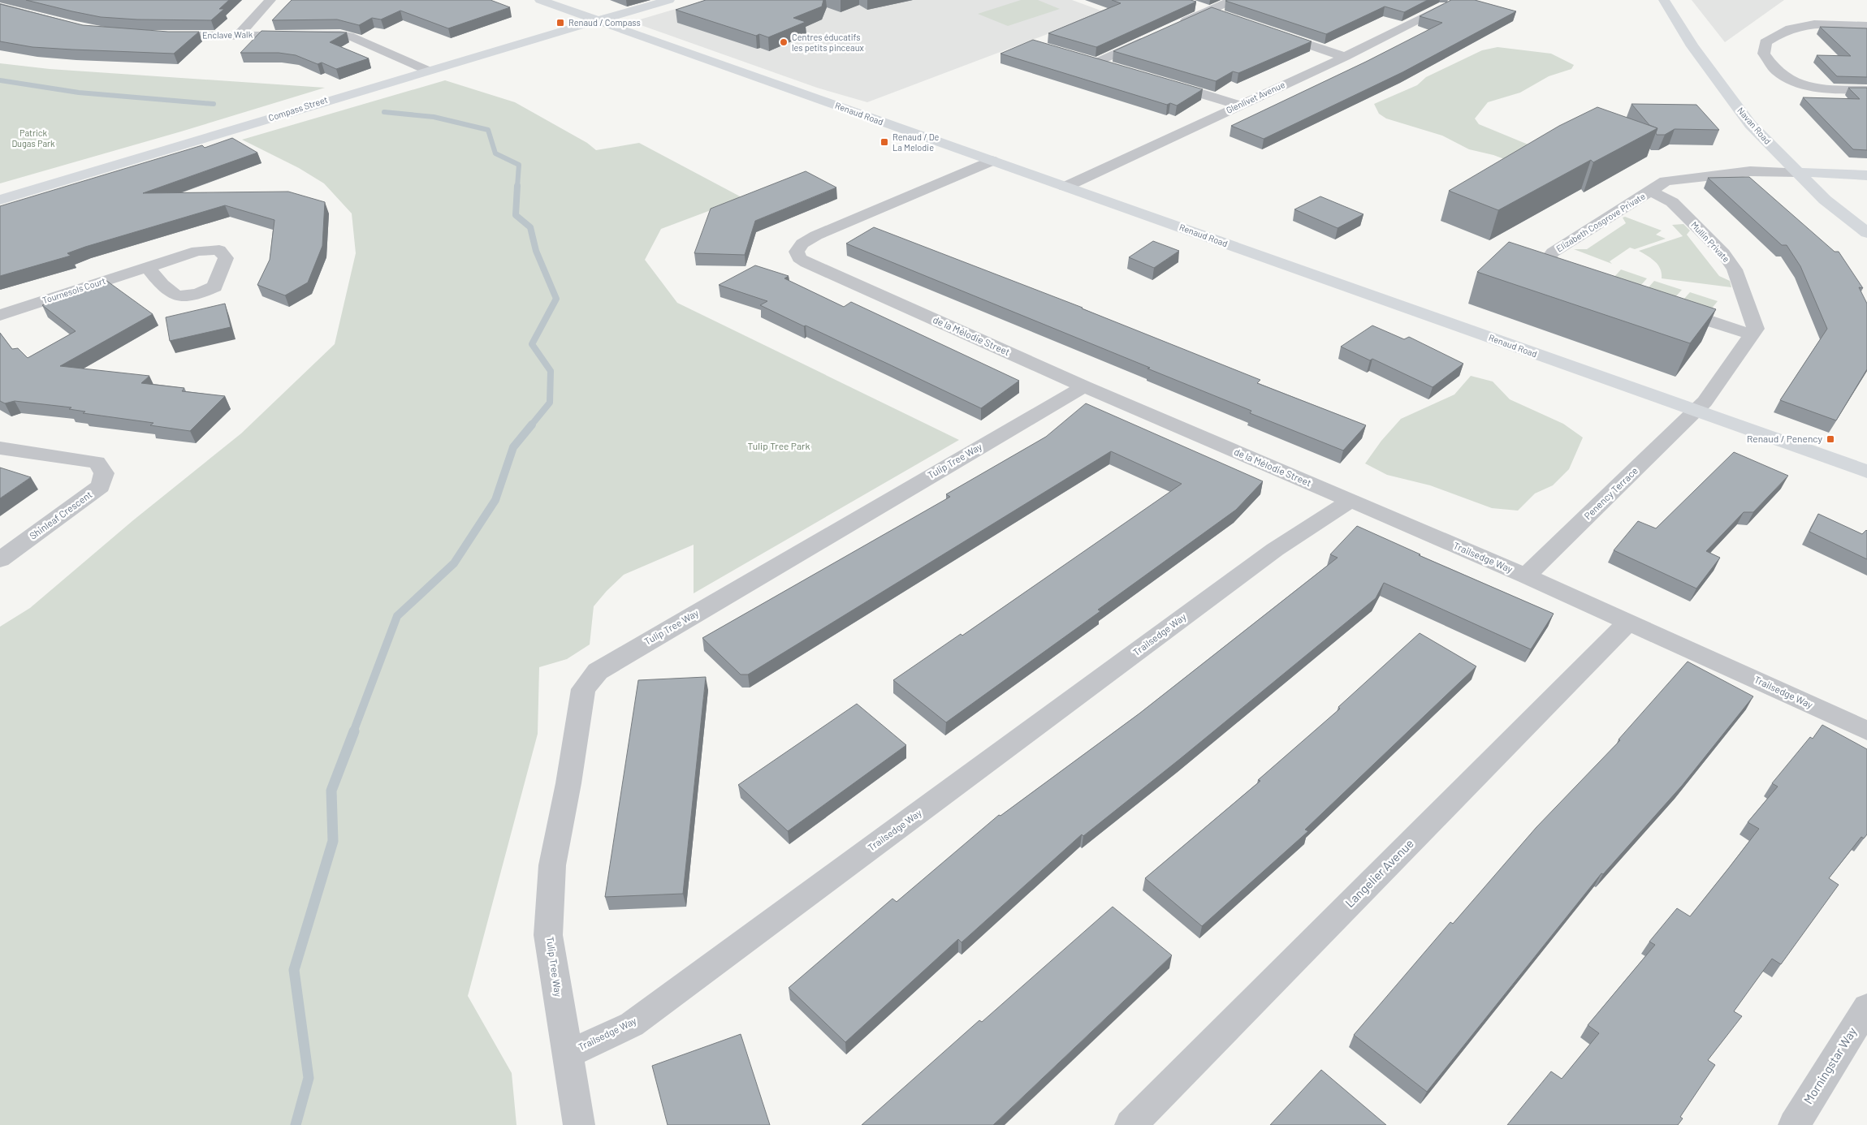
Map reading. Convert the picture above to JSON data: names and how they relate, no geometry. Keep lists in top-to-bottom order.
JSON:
{
  "streets": {
    "street": [
      "Enclave Walk",
      "Glenlivet Avenue",
      "Compass Street",
      "Renaud Road",
      "Navan Road",
      "Elizabeth Cosgrove Private",
      "Mullin Private",
      "Tournesols Court",
      "de la Mélodie Street",
      "Tulip Tree Way",
      "Penency Terrace",
      "Shinleaf Crescent",
      "Trailsedge Way",
      "Langelier Avenue",
      "Morningstar Way"
    ]
  },
  "crossings": [
    ["Enclave Walk", "Compass Street"],
    ["Glenlivet Avenue", "Renaud Road"],
    ["Compass Street", "Renaud Road"],
    ["Renaud Road", "de la Mélodie Street"],
    ["Renaud Road", "Penency Terrace"],
    ["Navan Road", "Elizabeth Cosgrove Private"],
    ["Elizabeth Cosgrove Private", "Mullin Private"],
    ["de la Mélodie Street", "Tulip Tree Way"],
    ["de la Mélodie Street", "Trailsedge Way"],
    ["Tulip Tree Way", "Trailsedge Way"],
    ["Penency Terrace", "Trailsedge Way"],
    ["Trailsedge Way", "Langelier Avenue"]
  ],
  "parks": ["Patrick Dugas Park", "Tulip Tree Park"],
  "places": {
    "transit": ["Renaud / Compass", "Renaud / De La Melodie", "Renaud / Penency"],
    "other": ["Centres éducatifs les petits pinceaux"]
  }
}
